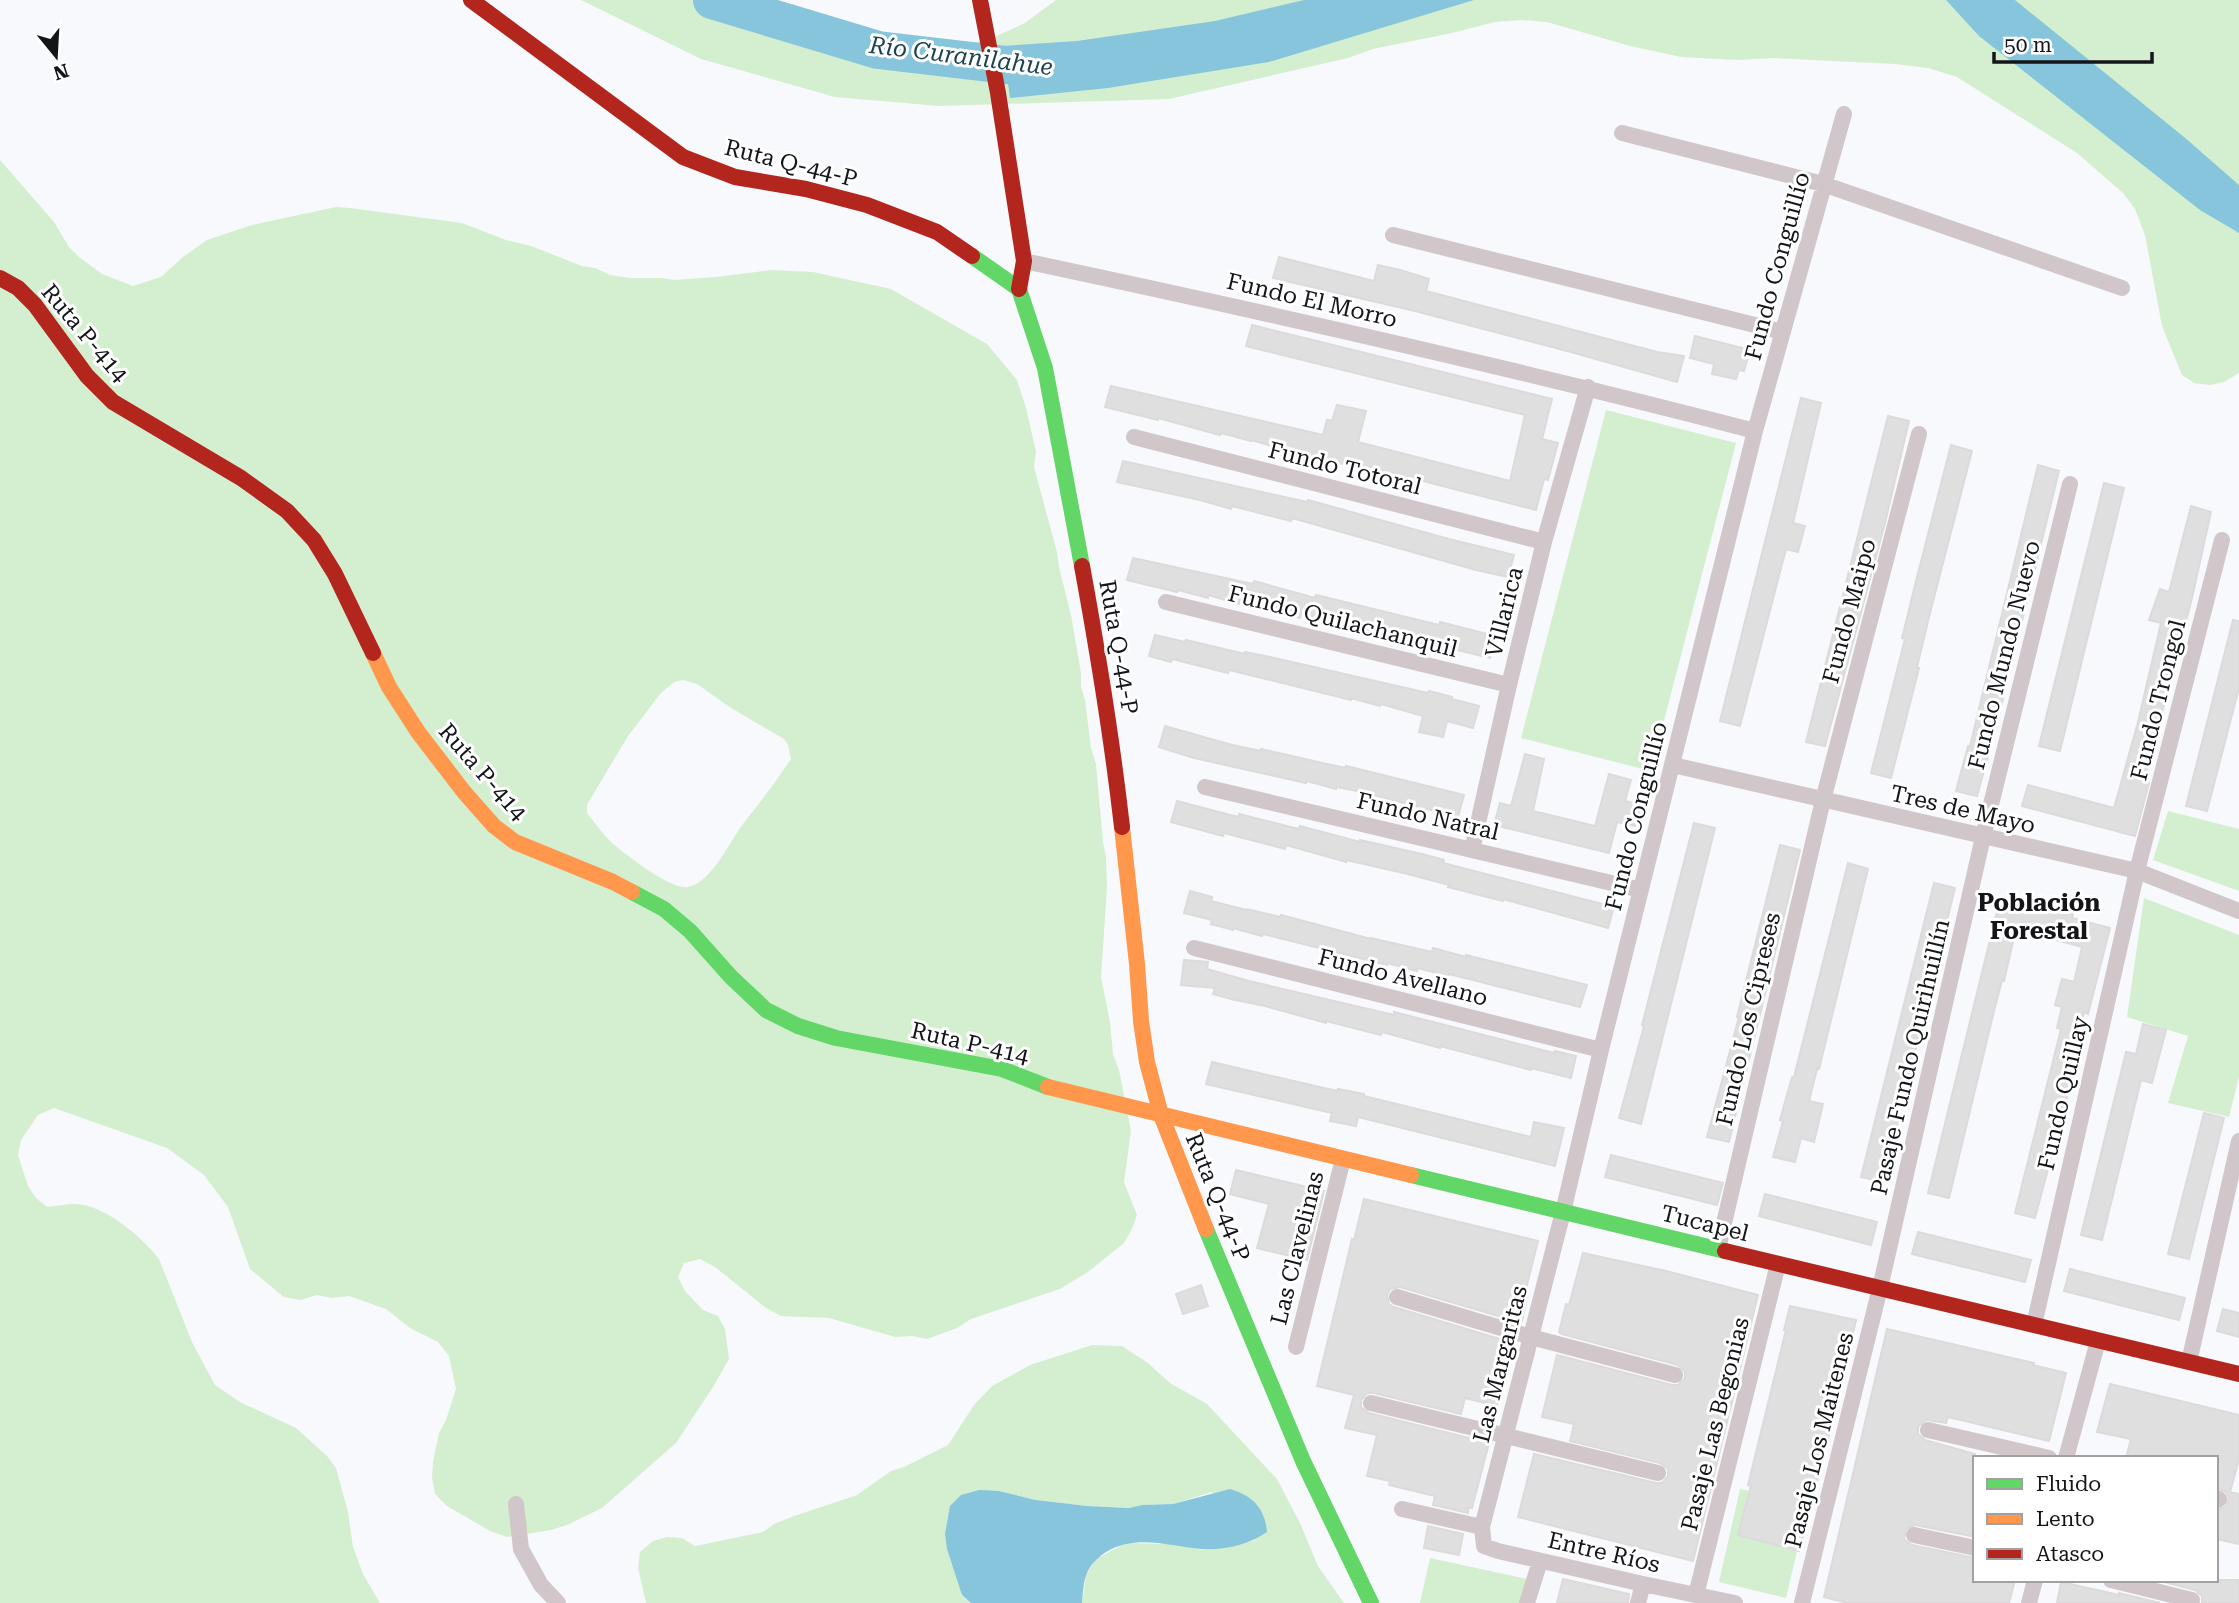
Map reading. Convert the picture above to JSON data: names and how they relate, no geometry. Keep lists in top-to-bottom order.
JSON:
{
  "streets": {
    "street": [
      "Ruta Q-44-P",
      "Fundo Conguillío",
      "Fundo El Morro",
      "Ruta P-414",
      "Fundo Totoral",
      "Fundo Maipo",
      "Villarica",
      "Fundo Quilachanquil",
      "Fundo Mundo Nuevo",
      "Fundo Trongol",
      "Tres de Mayo",
      "Fundo Natral",
      "Fundo Avellano",
      "Fundo Los Cipreses",
      "Pasaje Fundo Quirihuillín",
      "Fundo Quillay",
      "Tucapel",
      "Las Clavelinas",
      "Las Margaritas",
      "Pasaje Las Begonias",
      "Pasaje Los Maitenes",
      "Entre Ríos"
    ]
  },
  "crossings": [
    ["Ruta Q-44-P", "Ruta P-414"],
    ["Ruta Q-44-P", "Tucapel"],
    ["Fundo Conguillío", "Tres de Mayo"],
    ["Fundo Conguillío", "Fundo Natral"],
    ["Fundo Conguillío", "Fundo Avellano"],
    ["Fundo Conguillío", "Tucapel"],
    ["Fundo Conguillío", "Las Margaritas"],
    ["Fundo El Morro", "Villarica"],
    ["Ruta P-414", "Tucapel"],
    ["Fundo Totoral", "Villarica"],
    ["Fundo Maipo", "Tres de Mayo"],
    ["Fundo Maipo", "Fundo Los Cipreses"],
    ["Villarica", "Fundo Quilachanquil"],
    ["Villarica", "Fundo Natral"],
    ["Fundo Mundo Nuevo", "Tres de Mayo"],
    ["Fundo Mundo Nuevo", "Pasaje Fundo Quirihuillín"],
    ["Fundo Trongol", "Tres de Mayo"],
    ["Fundo Trongol", "Fundo Quillay"],
    ["Tres de Mayo", "Fundo Los Cipreses"],
    ["Tres de Mayo", "Pasaje Fundo Quirihuillín"],
    ["Tres de Mayo", "Fundo Quillay"],
    ["Fundo Los Cipreses", "Tucapel"],
    ["Pasaje Fundo Quirihuillín", "Tucapel"],
    ["Pasaje Fundo Quirihuillín", "Pasaje Los Maitenes"],
    ["Fundo Quillay", "Tucapel"],
    ["Tucapel", "Las Clavelinas"],
    ["Tucapel", "Las Margaritas"],
    ["Tucapel", "Pasaje Las Begonias"],
    ["Tucapel", "Pasaje Los Maitenes"],
    ["Las Margaritas", "Entre Ríos"],
    ["Pasaje Las Begonias", "Entre Ríos"]
  ],
  "districts": ["Población Forestal"],
  "water": ["Río Curanilahue"],
  "legend": ["Fluido", "Lento", "Atasco"],
  "scale_bar": "50 m",
  "north": "bottom"
}
